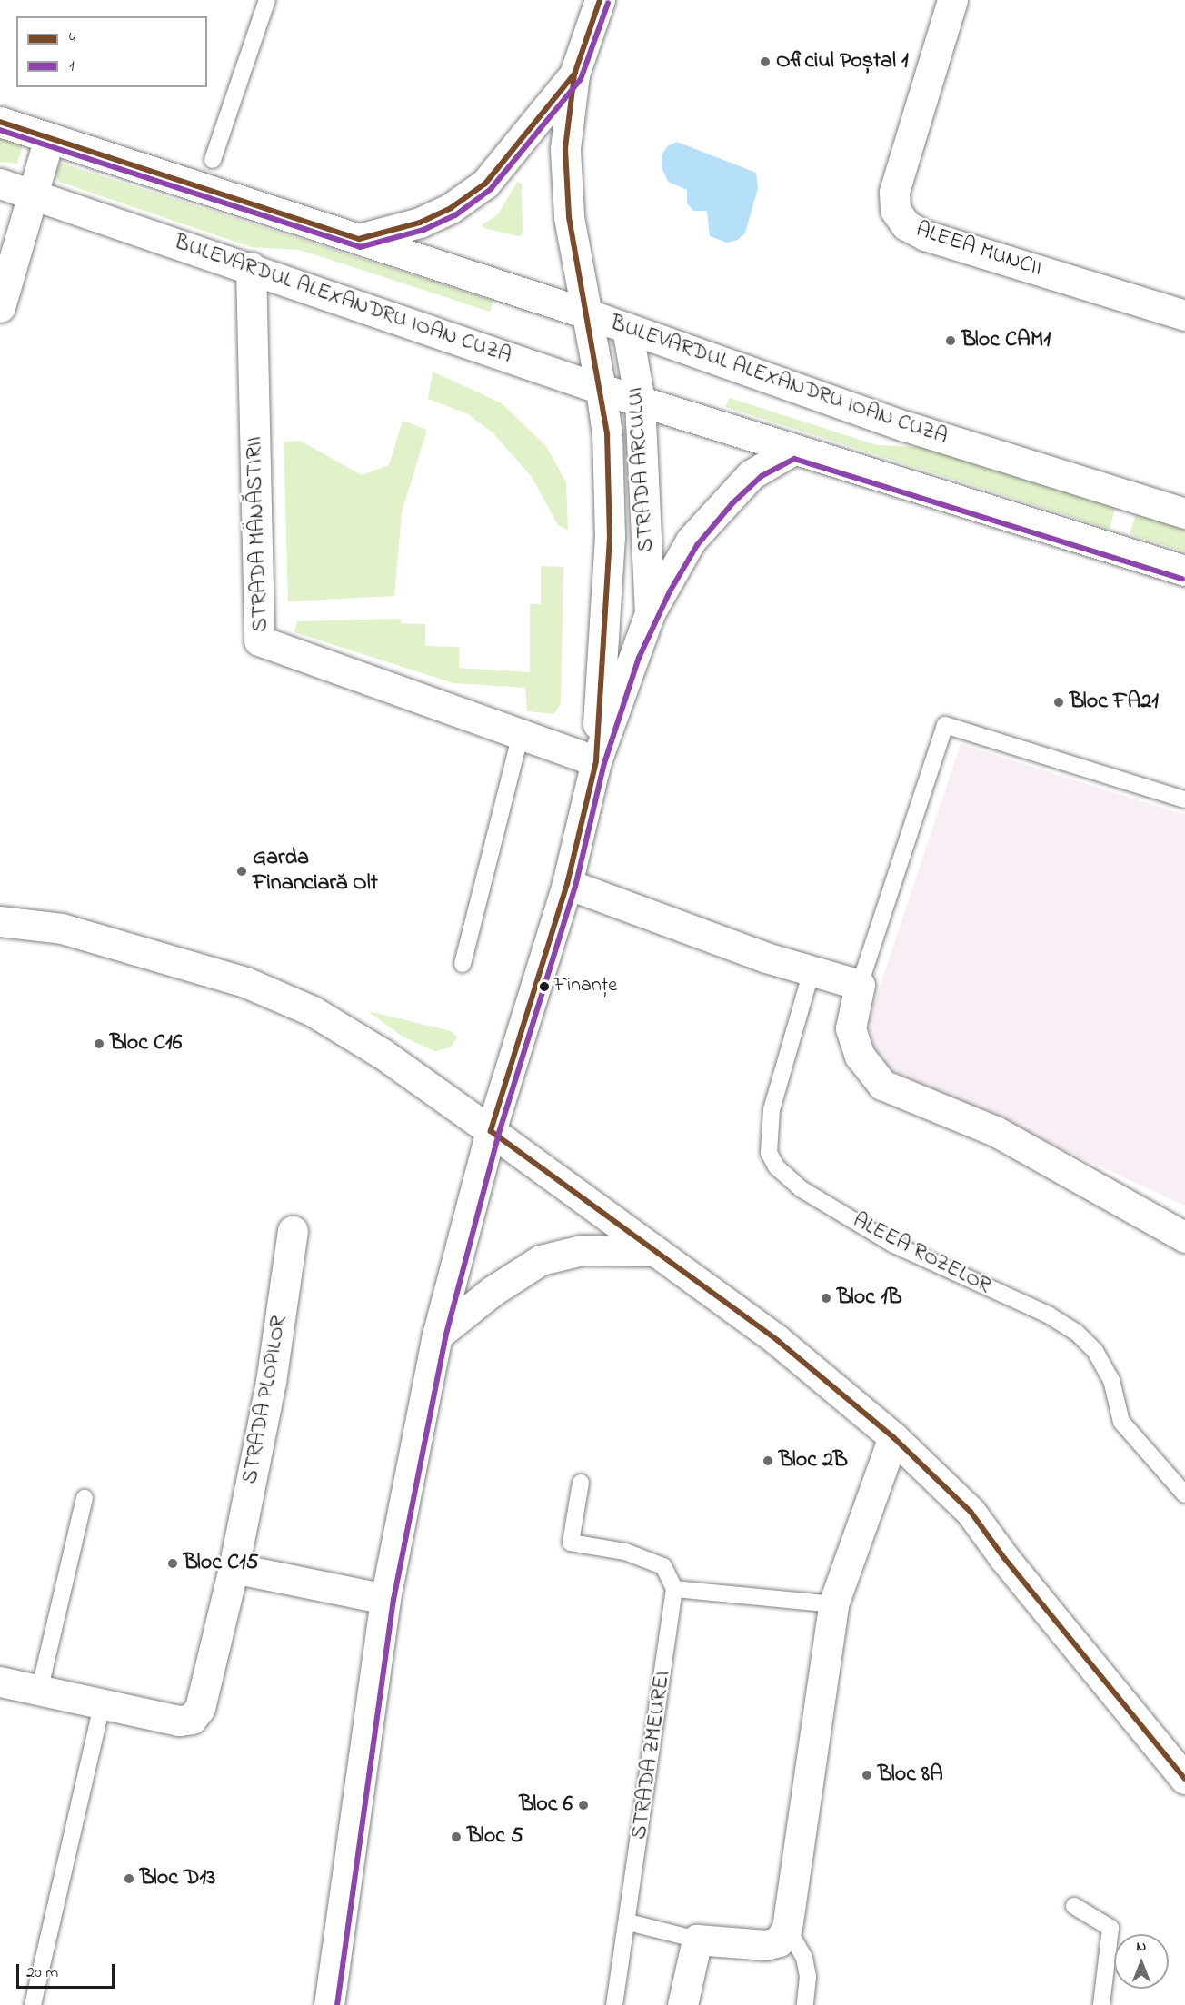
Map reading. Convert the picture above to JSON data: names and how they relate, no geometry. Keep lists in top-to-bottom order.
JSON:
{
  "streets": {
    "street": [
      "ALEEA MUNCII",
      "BULEVARDUL ALEXANDRU IOAN CUZA",
      "STRADA ARCULUI",
      "STRADA MĂNĂSTIRII",
      "STRADA PLOPILOR"
    ],
    "lane": ["ALEEA ROZELOR", "STRADA ZMEUREI"]
  },
  "crossings": [
    ["BULEVARDUL ALEXANDRU IOAN CUZA", "STRADA ARCULUI"],
    ["BULEVARDUL ALEXANDRU IOAN CUZA", "STRADA MĂNĂSTIRII"],
    ["STRADA ARCULUI", "STRADA MĂNĂSTIRII"]
  ],
  "places": [
    "Oficiul Poștal 1",
    "Bloc CAM1",
    "Bloc FA21",
    "Garda Financiară Olt",
    "Finanțe",
    "Bloc C16",
    "Bloc 1B",
    "Bloc 2B",
    "Bloc C15",
    "Bloc 8A",
    "Bloc 6",
    "Bloc 5",
    "Bloc D13"
  ],
  "lines": ["transit line 4", "transit line 1"],
  "legend": ["4", "1"],
  "scale_bar": "20 m",
  "north": "top"
}
